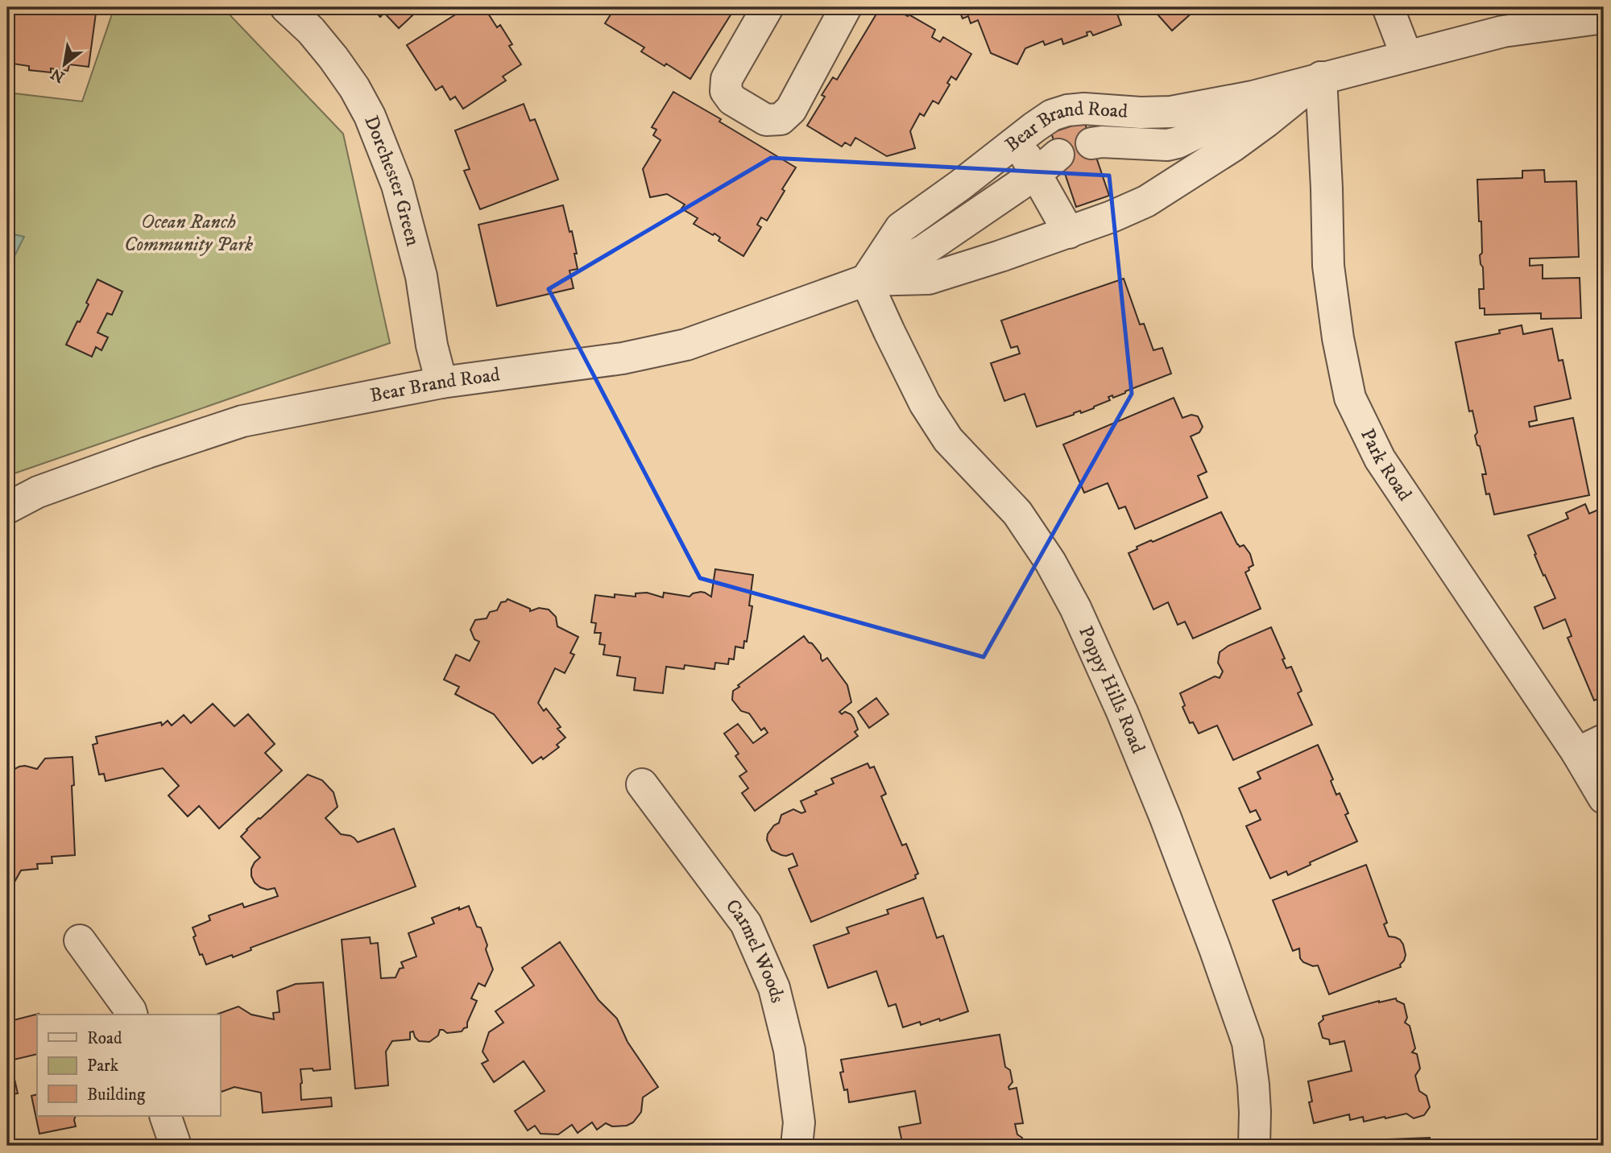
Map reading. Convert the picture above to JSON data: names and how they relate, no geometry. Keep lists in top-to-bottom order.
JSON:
{
  "streets": {
    "street": [
      "Bear Brand Road",
      "Dorchester Green",
      "Park Road",
      "Poppy Hills Road",
      "Carmel Woods"
    ]
  },
  "crossings": [
    ["Bear Brand Road", "Dorchester Green"],
    ["Bear Brand Road", "Park Road"],
    ["Bear Brand Road", "Poppy Hills Road"]
  ],
  "parks": ["Ocean Ranch Community Park"],
  "legend": ["Road", "Park", "Building"],
  "north": "bottom left"
}
